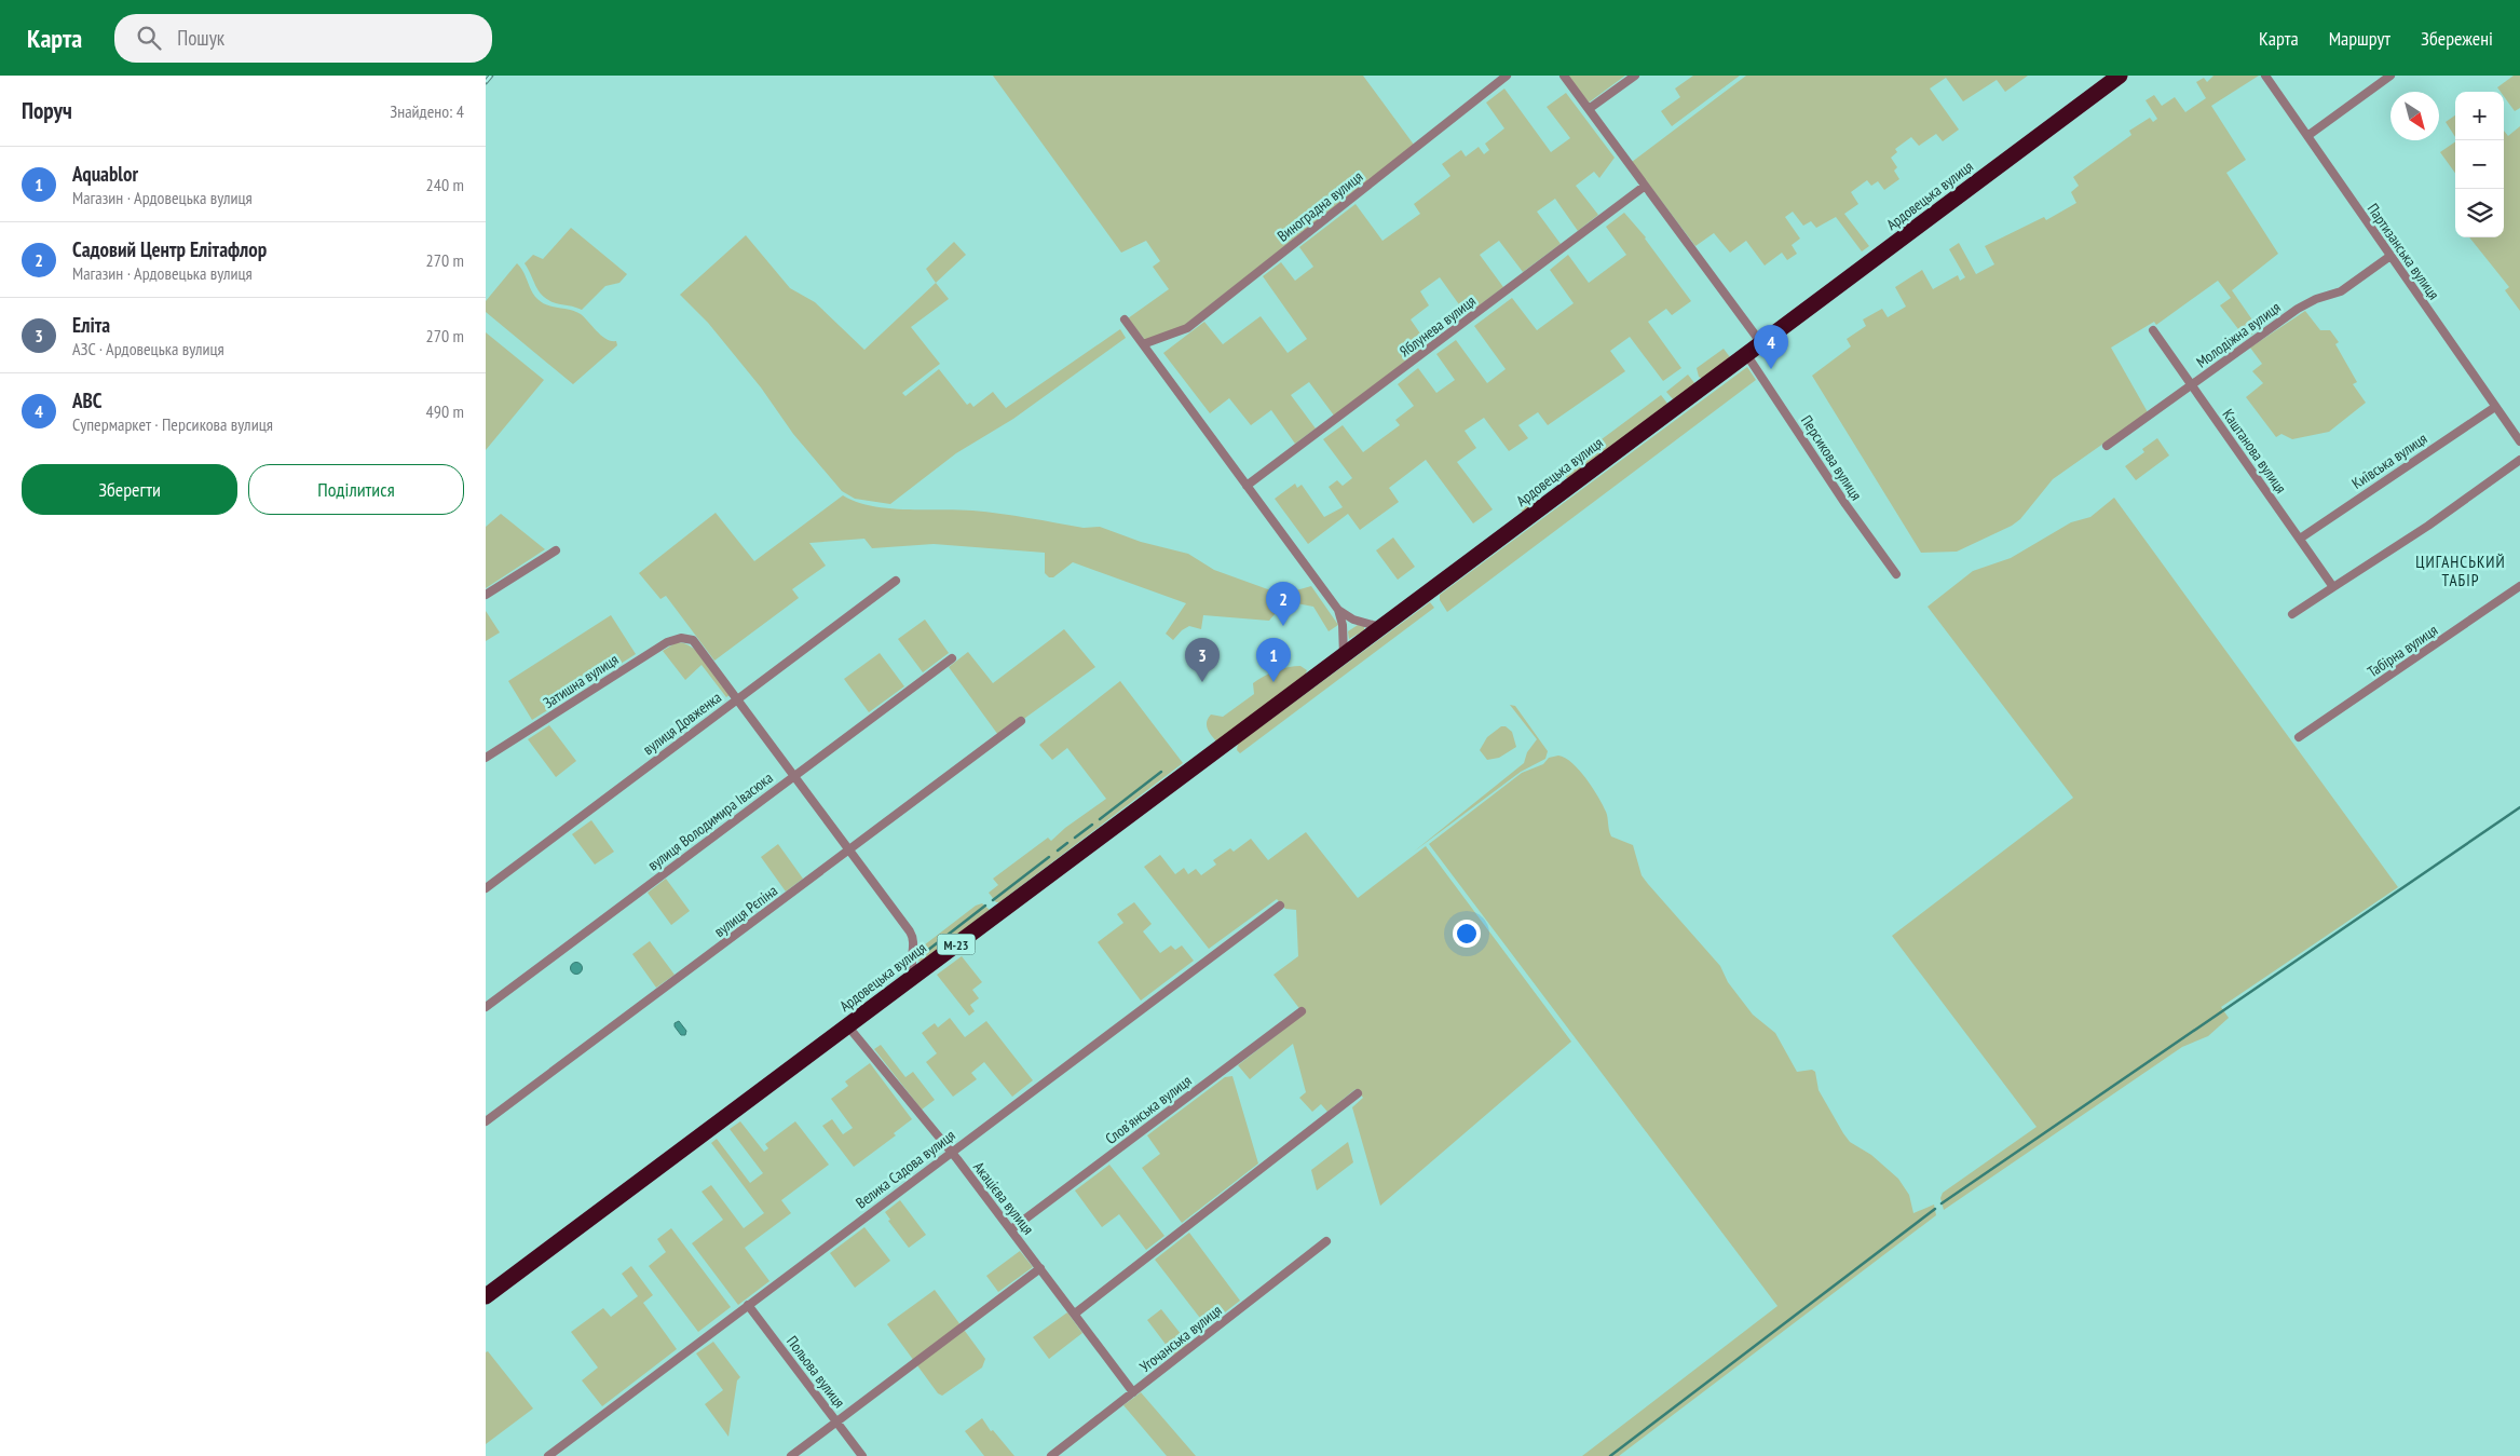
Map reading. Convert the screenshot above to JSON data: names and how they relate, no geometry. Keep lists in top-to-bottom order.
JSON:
{
  "streets": {
    "highway": ["Ардовецька вулиця", "М-23"],
    "street": [
      "Виноградна вулиця",
      "Партизанська вулиця",
      "Яблунева вулиця",
      "Молодіжна вулиця",
      "Каштанова вулиця",
      "Персикова вулиця",
      "Київська вулиця",
      "Табірна вулиця",
      "Затишна вулиця",
      "вулиця Довженка",
      "вулиця Володимира Івасюка",
      "вулиця Рєпіна",
      "Словʼянська вулиця",
      "Велика Садова вулиця",
      "Акацієва вулиця",
      "Угочанська вулиця",
      "Польова вулиця"
    ]
  },
  "crossings": [
    ["Ардовецька вулиця", "Персикова вулиця"],
    ["Ардовецька вулиця", "Акацієва вулиця"],
    ["Партизанська вулиця", "Молодіжна вулиця"],
    ["Партизанська вулиця", "Київська вулиця"],
    ["Молодіжна вулиця", "Каштанова вулиця"],
    ["Каштанова вулиця", "Київська вулиця"],
    ["Затишна вулиця", "вулиця Довженка"],
    ["Словʼянська вулиця", "Акацієва вулиця"],
    ["Велика Садова вулиця", "Акацієва вулиця"],
    ["Велика Садова вулиця", "Польова вулиця"],
    ["Акацієва вулиця", "Угочанська вулиця"]
  ],
  "districts": ["ЦИГАНСЬКИЙ ТАБІР"],
  "north": "bottom right",
  "page": {
    "header": "Карта",
    "search": "Пошук",
    "nav": ["Карта", "Маршрут", "Збережені"],
    "heading": ["Поруч", "Знайдено: 4"],
    "map_buttons": ["+", "−"],
    "list": [
      {
        "mark": "1",
        "name": "Aquablor",
        "note": "Магазин · Ардовецька вулиця",
        "value": "240 m"
      },
      {
        "mark": "2",
        "name": "Садовий Центр Елітафлор",
        "note": "Магазин · Ардовецька вулиця",
        "value": "270 m"
      },
      {
        "mark": "3",
        "name": "Еліта",
        "note": "АЗС · Ардовецька вулиця",
        "value": "270 m"
      },
      {
        "mark": "4",
        "name": "ABC",
        "note": "Супермаркет · Персикова вулиця",
        "value": "490 m"
      }
    ],
    "pins": [
      "4",
      "2",
      "1",
      "3"
    ],
    "buttons": ["Зберегти", "Поділитися"]
  }
}
